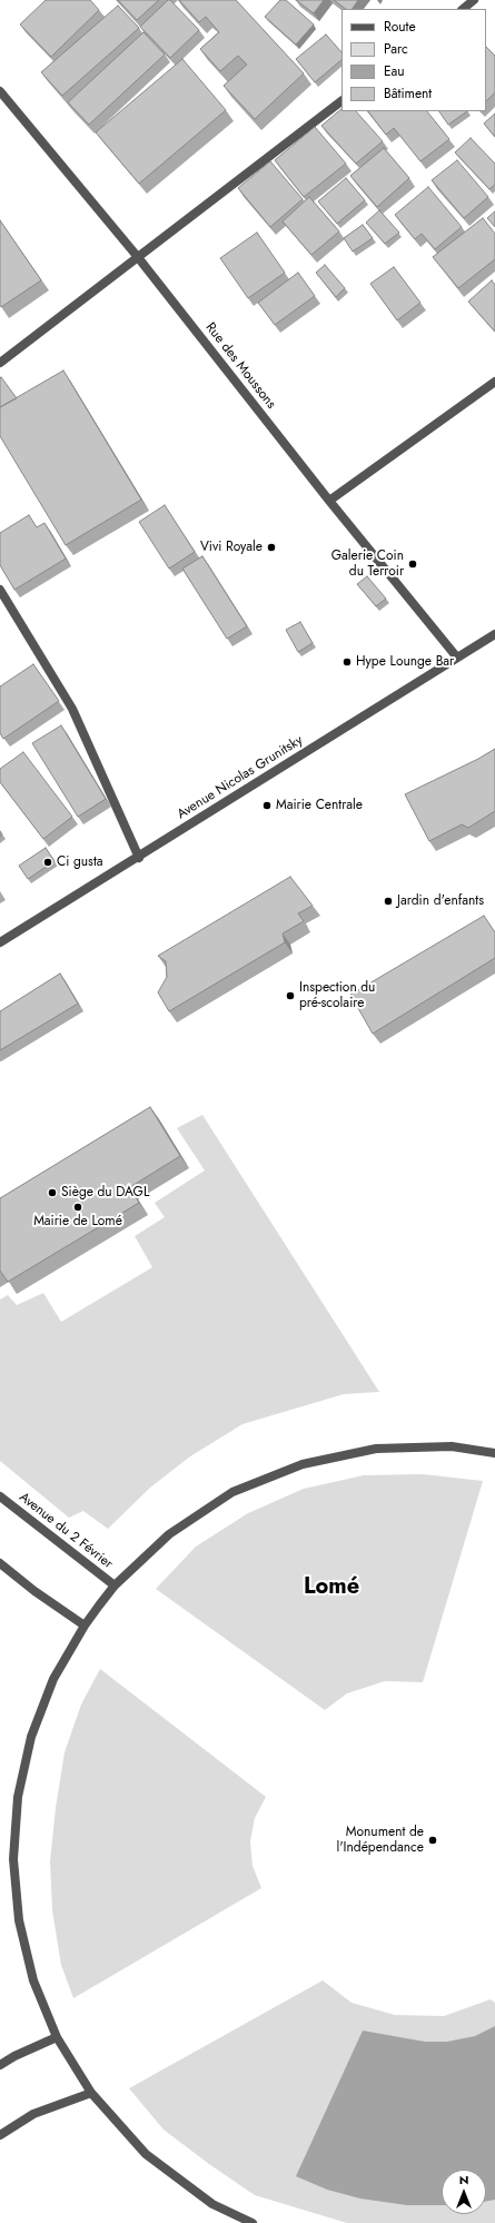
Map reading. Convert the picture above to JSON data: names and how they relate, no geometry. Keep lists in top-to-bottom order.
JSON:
{
  "streets": {
    "street": ["Rue des Moussons", "Avenue Nicolas Grunitsky", "Avenue du 2 Février"]
  },
  "crossings": [
    ["Rue des Moussons", "Avenue Nicolas Grunitsky"]
  ],
  "districts": ["Lomé"],
  "places": [
    "Vivi Royale",
    "Galerie Coin du Terroir",
    "Hype Lounge Bar",
    "Mairie Centrale",
    "Ci gusta",
    "Jardin d'enfants",
    "Inspection du pré-scolaire",
    "Siège du DAGL",
    "Mairie de Lomé",
    "Monument de l'Indépendance"
  ],
  "legend": [
    "Route",
    "Parc",
    "Eau",
    "Bâtiment"
  ],
  "north": "top"
}
